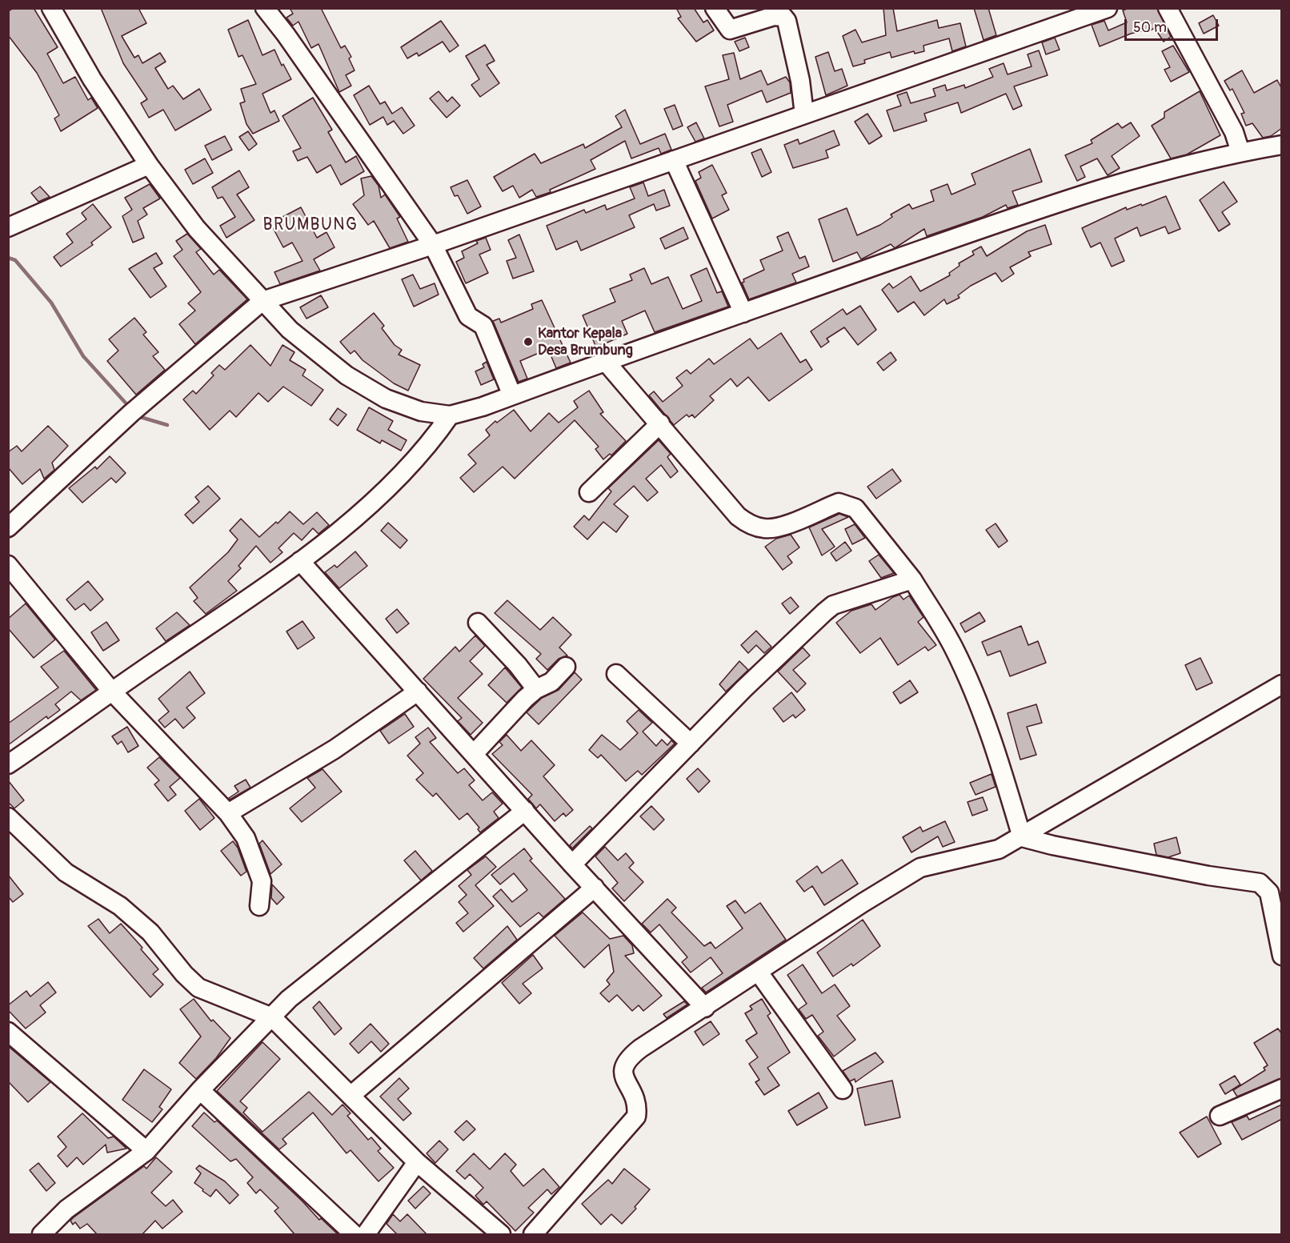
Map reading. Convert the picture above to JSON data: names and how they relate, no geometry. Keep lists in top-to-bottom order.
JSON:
{
  "districts": ["BRUMBUNG"],
  "places": ["Kantor Kepala Desa Brumbung"],
  "scale_bar": "50 m"
}
